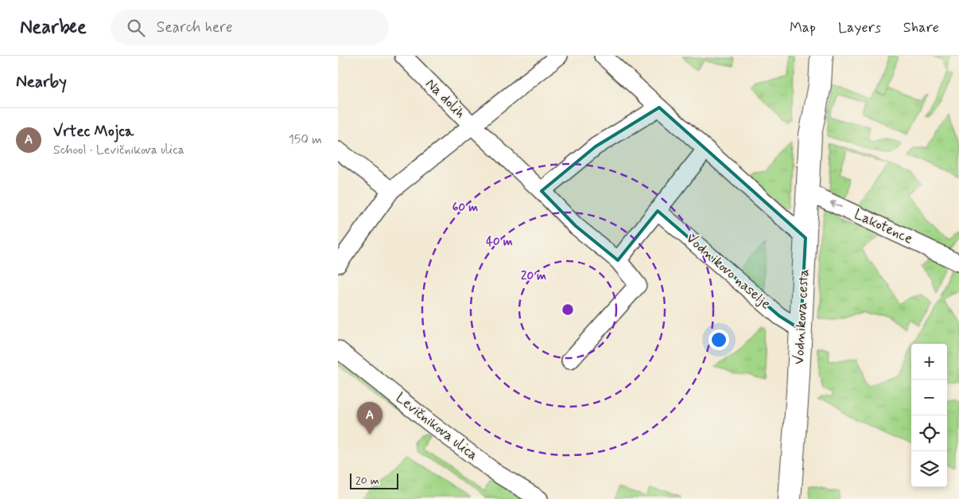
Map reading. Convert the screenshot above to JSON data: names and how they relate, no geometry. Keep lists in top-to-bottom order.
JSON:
{
  "streets": {
    "street": [
      "Na dolih",
      "Lakotence",
      "Vodnikovo naselje",
      "Vodnikova cesta",
      "Levičnikova ulica"
    ]
  },
  "crossings": [
    ["Lakotence", "Vodnikova cesta"],
    ["Vodnikovo naselje", "Vodnikova cesta"]
  ],
  "one_way": ["Lakotence"],
  "scale_bar": "20 m",
  "page": {
    "header": "Nearbee",
    "search": "Search here",
    "nav": ["Map", "Layers", "Share"],
    "heading": "Nearby",
    "list": [
      {
        "mark": "A",
        "name": "Vrtec Mojca",
        "note": "School · Levičnikova ulica",
        "value": "150 m"
      }
    ],
    "map_buttons": ["+", "−"],
    "pins": "A",
    "scale": "20 m"
  },
  "rings": ["60 m", "40 m", "20 m"]
}
